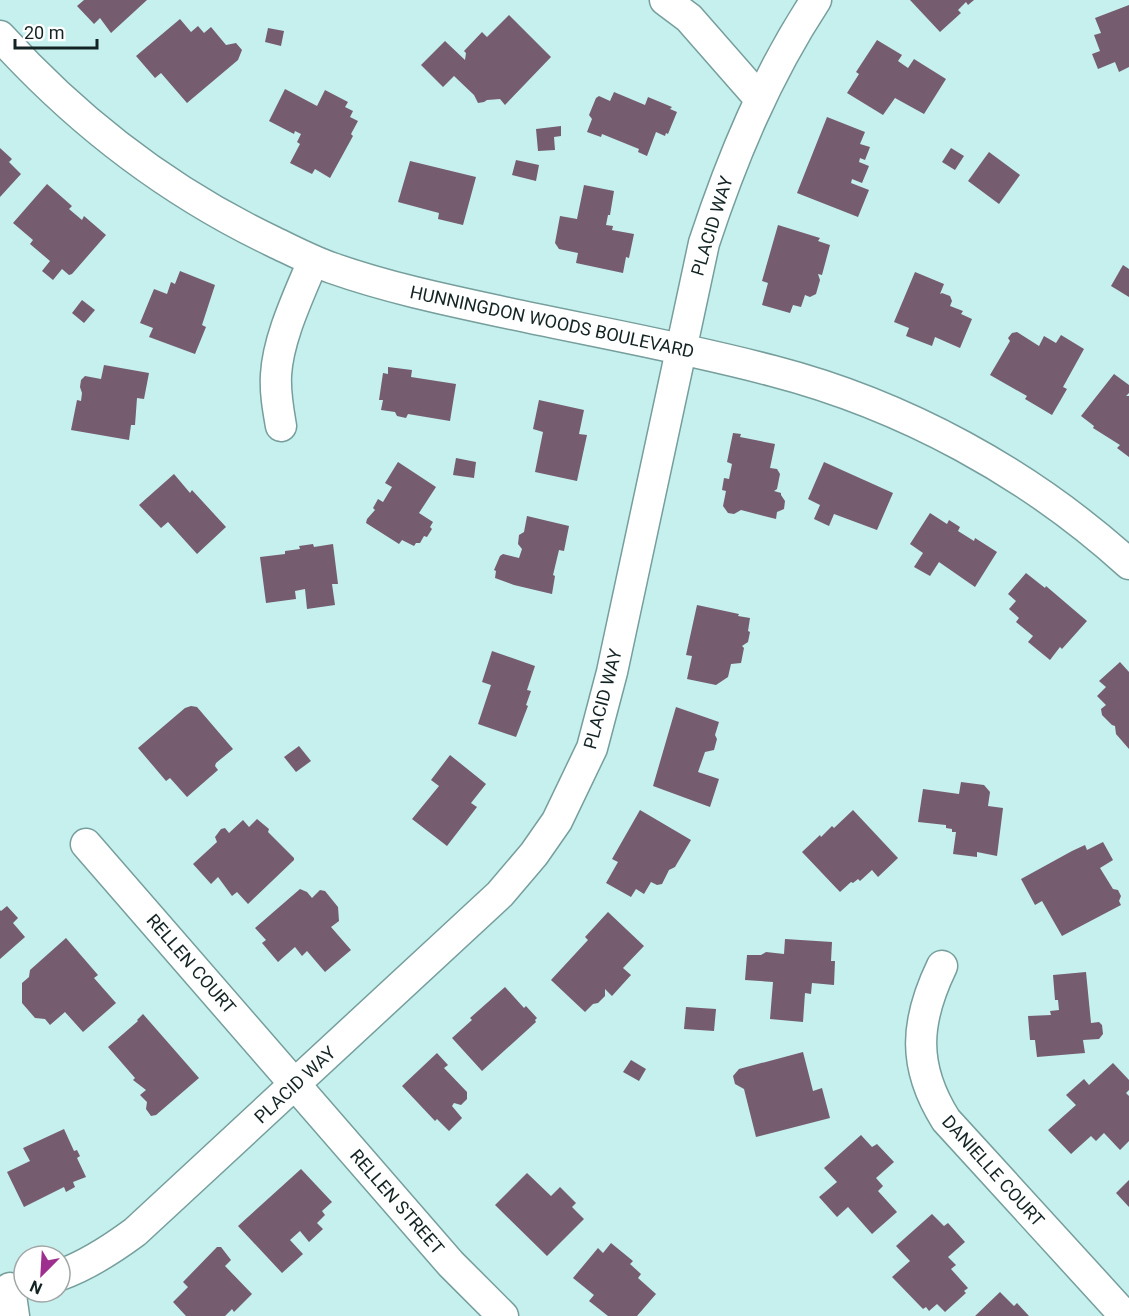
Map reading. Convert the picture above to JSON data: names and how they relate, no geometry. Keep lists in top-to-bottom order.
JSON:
{
  "streets": {
    "street": [
      "PLACID WAY",
      "HUNNINGDON WOODS BOULEVARD",
      "RELLEN COURT",
      "DANIELLE COURT",
      "RELLEN STREET"
    ]
  },
  "crossings": [
    ["PLACID WAY", "HUNNINGDON WOODS BOULEVARD"],
    ["PLACID WAY", "RELLEN COURT"],
    ["PLACID WAY", "RELLEN STREET"],
    ["RELLEN COURT", "RELLEN STREET"]
  ],
  "scale_bar": "20 m",
  "north": "bottom left"
}
